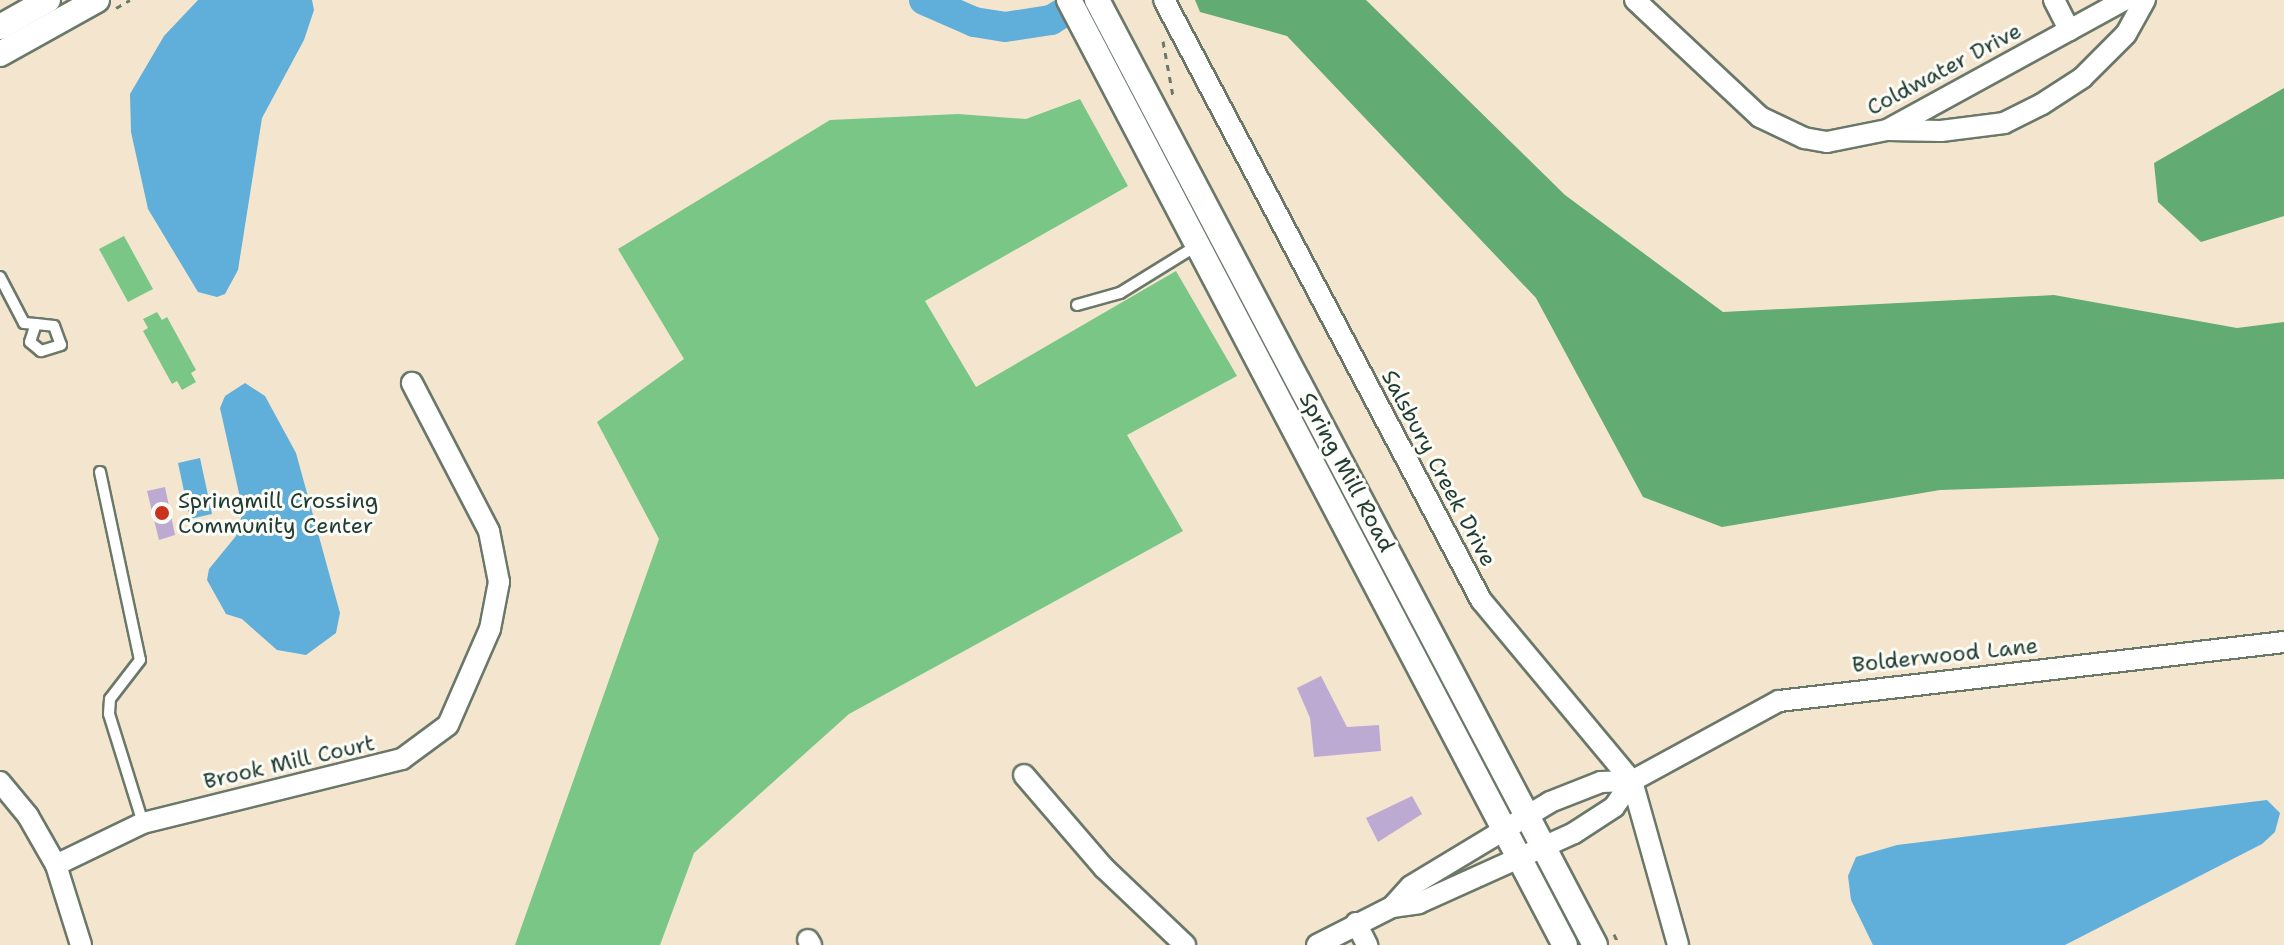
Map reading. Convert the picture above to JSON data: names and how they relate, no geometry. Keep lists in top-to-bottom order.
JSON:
{
  "streets": {
    "street": [
      "Coldwater Drive",
      "Salsbury Creek Drive",
      "Spring Mill Road",
      "Bolderwood Lane",
      "Brook Mill Court"
    ]
  },
  "crossings": [
    ["Salsbury Creek Drive", "Bolderwood Lane"],
    ["Spring Mill Road", "Bolderwood Lane"]
  ],
  "places": ["Springmill Crossing Community Center"]
}
